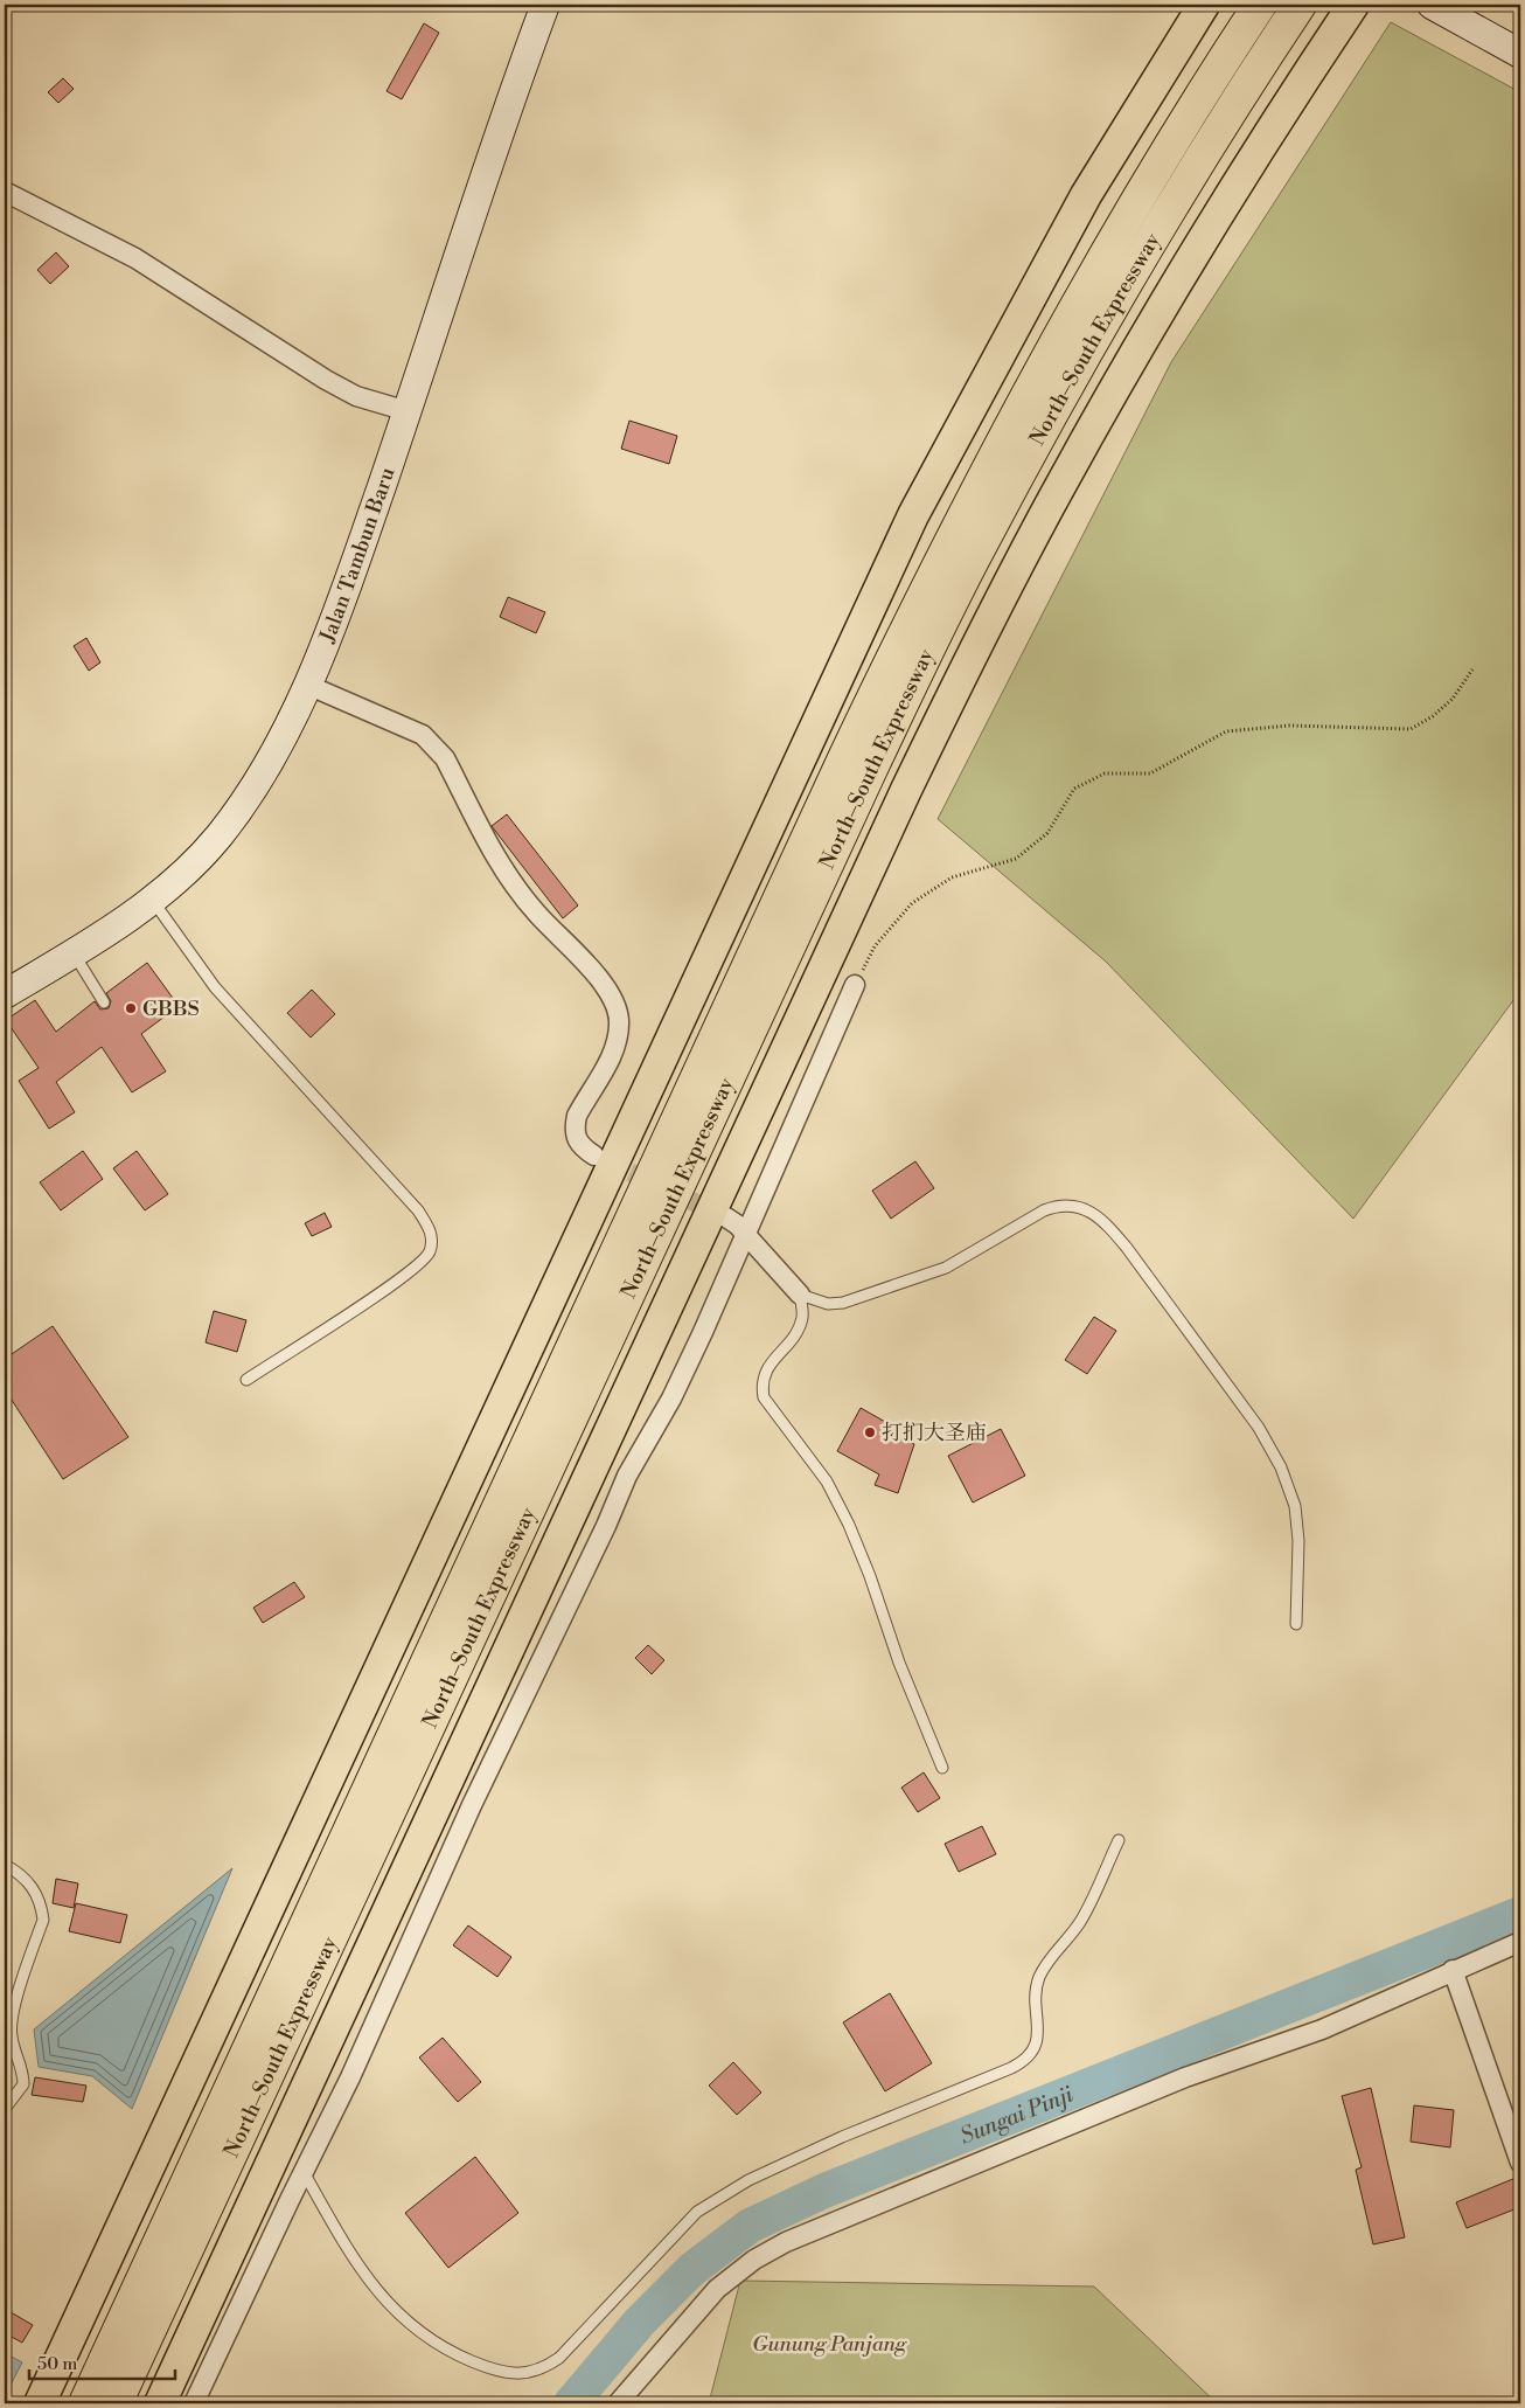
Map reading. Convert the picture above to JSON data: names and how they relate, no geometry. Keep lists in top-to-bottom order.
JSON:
{
  "streets": {
    "highway": ["North–South Expressway"],
    "main road": ["Jalan Tambun Baru"]
  },
  "water": ["Sungai Pinji"],
  "parks": ["Gunung Panjang"],
  "places": ["GBBS", "打扪大圣庙"],
  "scale_bar": "50 m"
}
